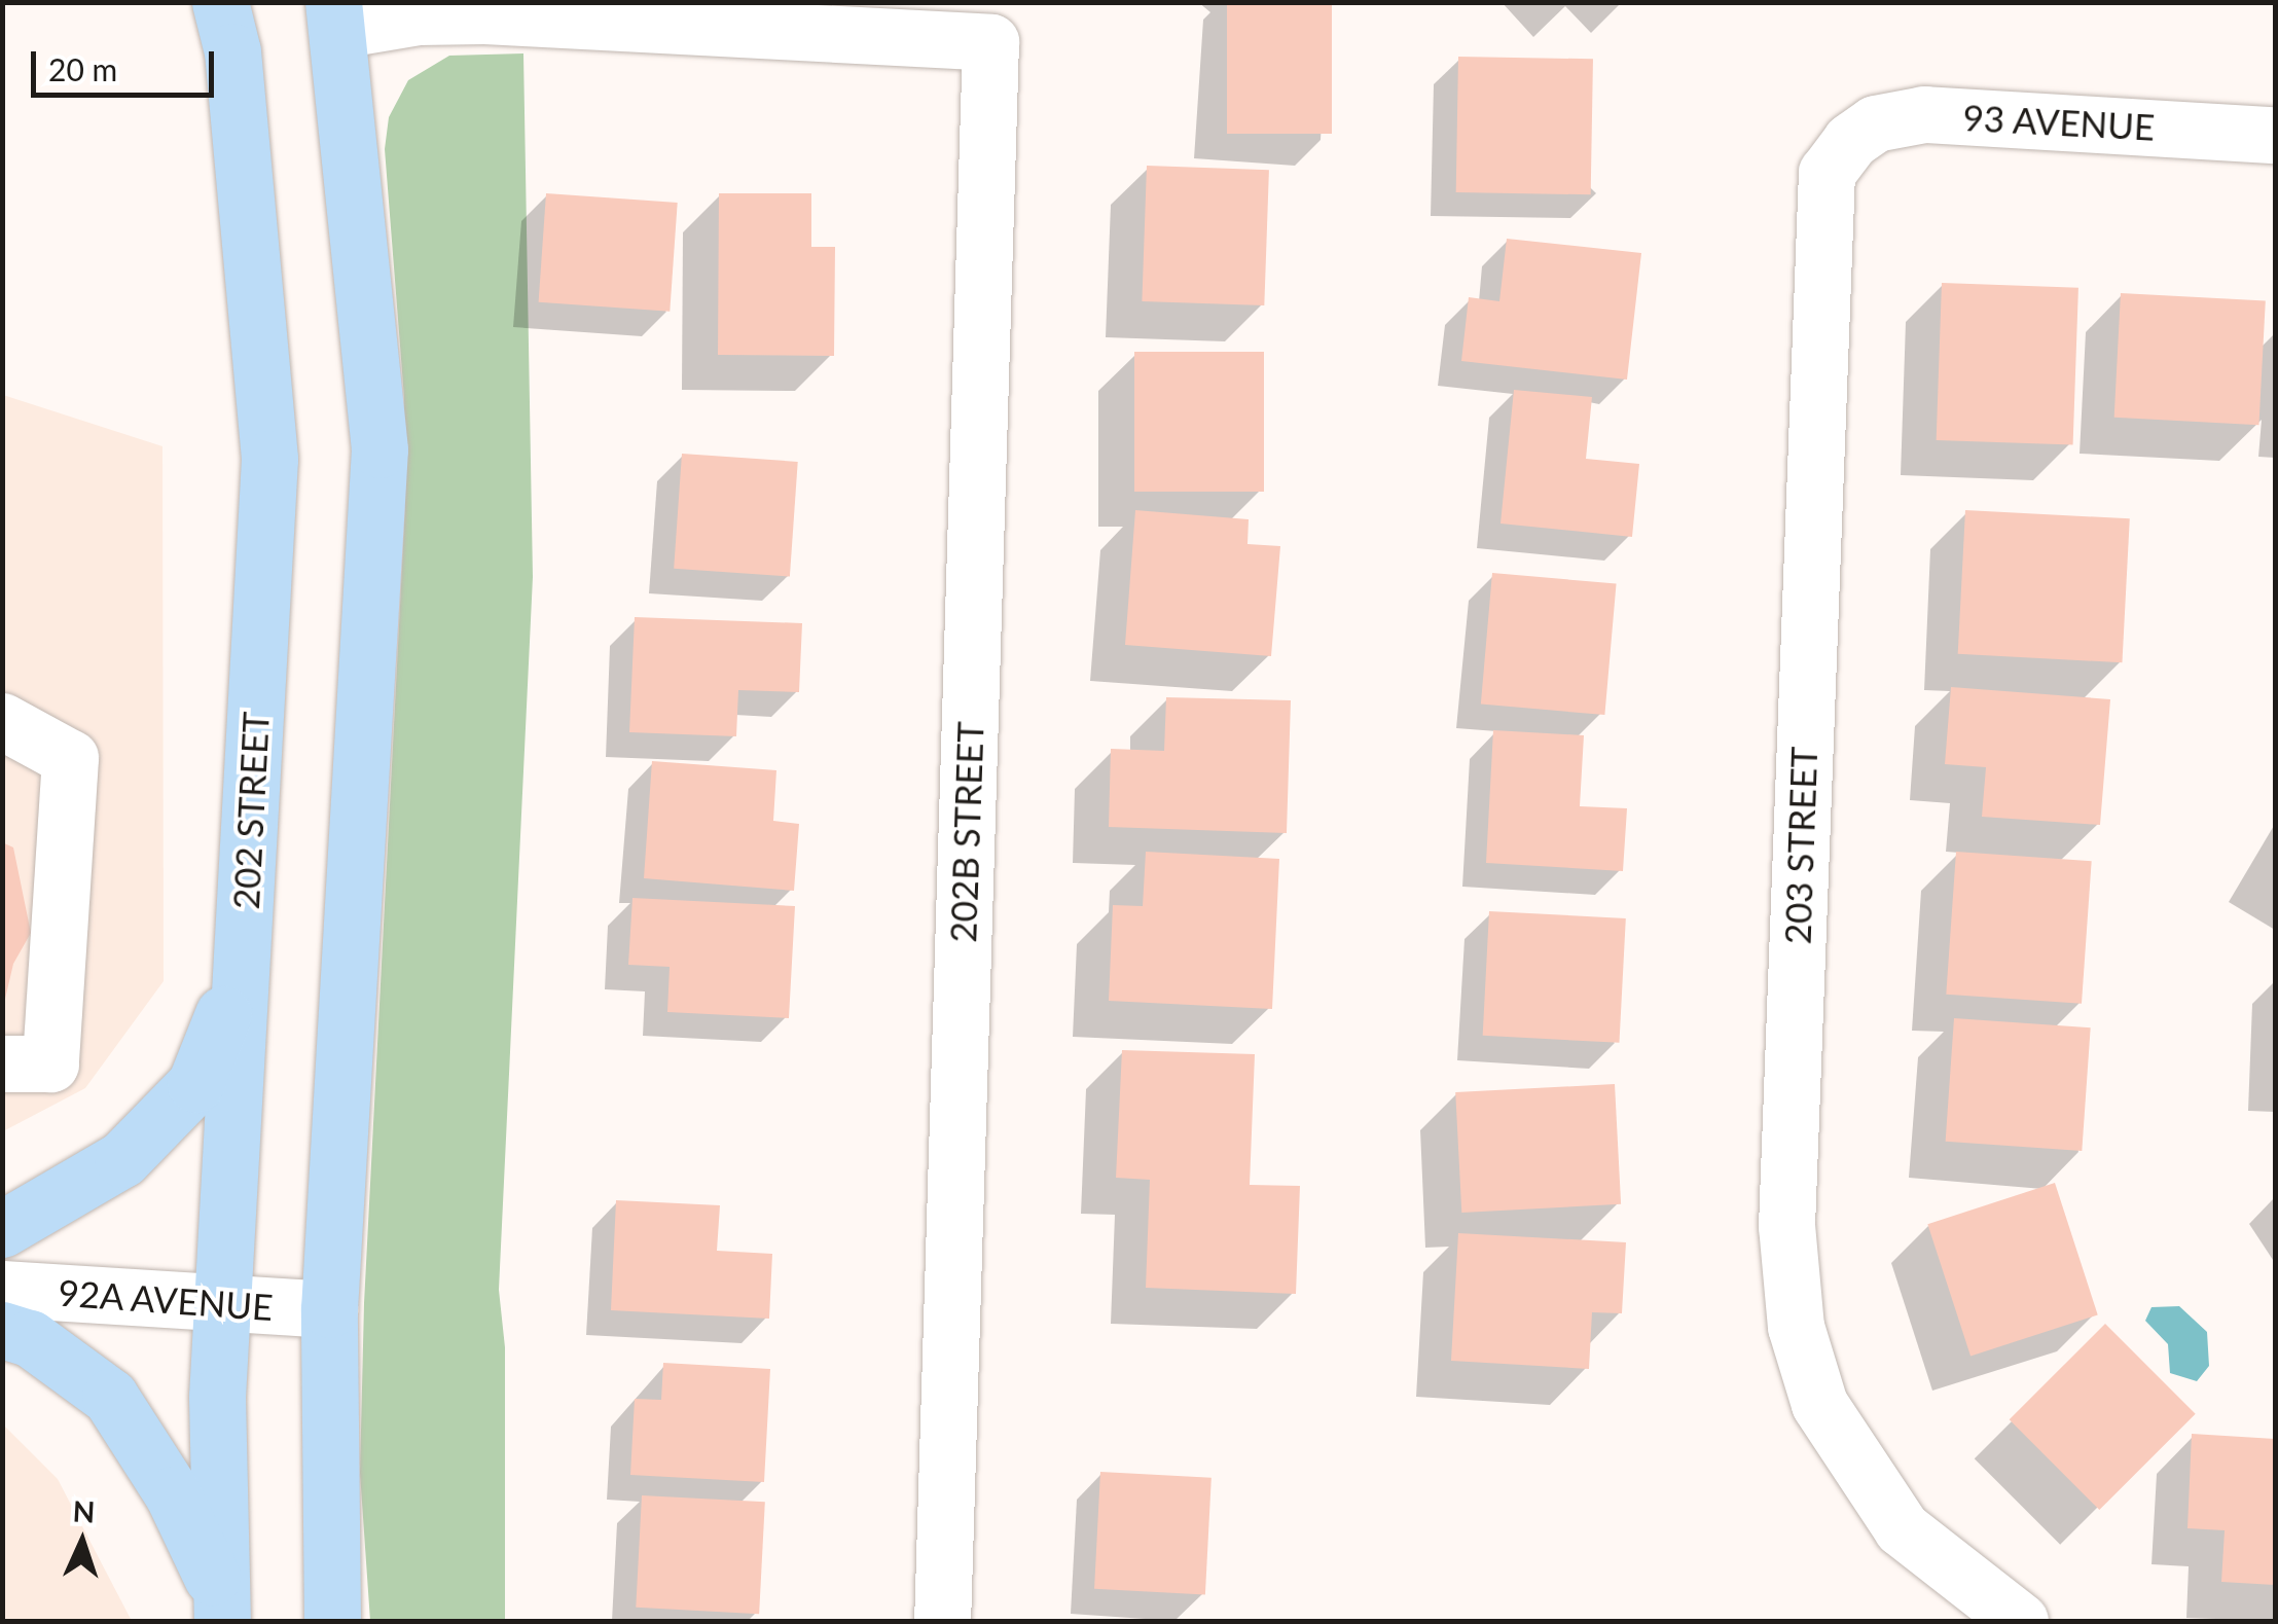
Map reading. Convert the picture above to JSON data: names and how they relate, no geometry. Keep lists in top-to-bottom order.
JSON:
{
  "streets": {
    "main road": ["202 STREET"],
    "street": [
      "93 AVENUE",
      "202B STREET",
      "203 STREET",
      "92A AVENUE"
    ]
  },
  "crossings": [
    ["93 AVENUE", "203 STREET"],
    ["202 STREET", "92A AVENUE"]
  ],
  "scale_bar": "20 m",
  "north": "top"
}
